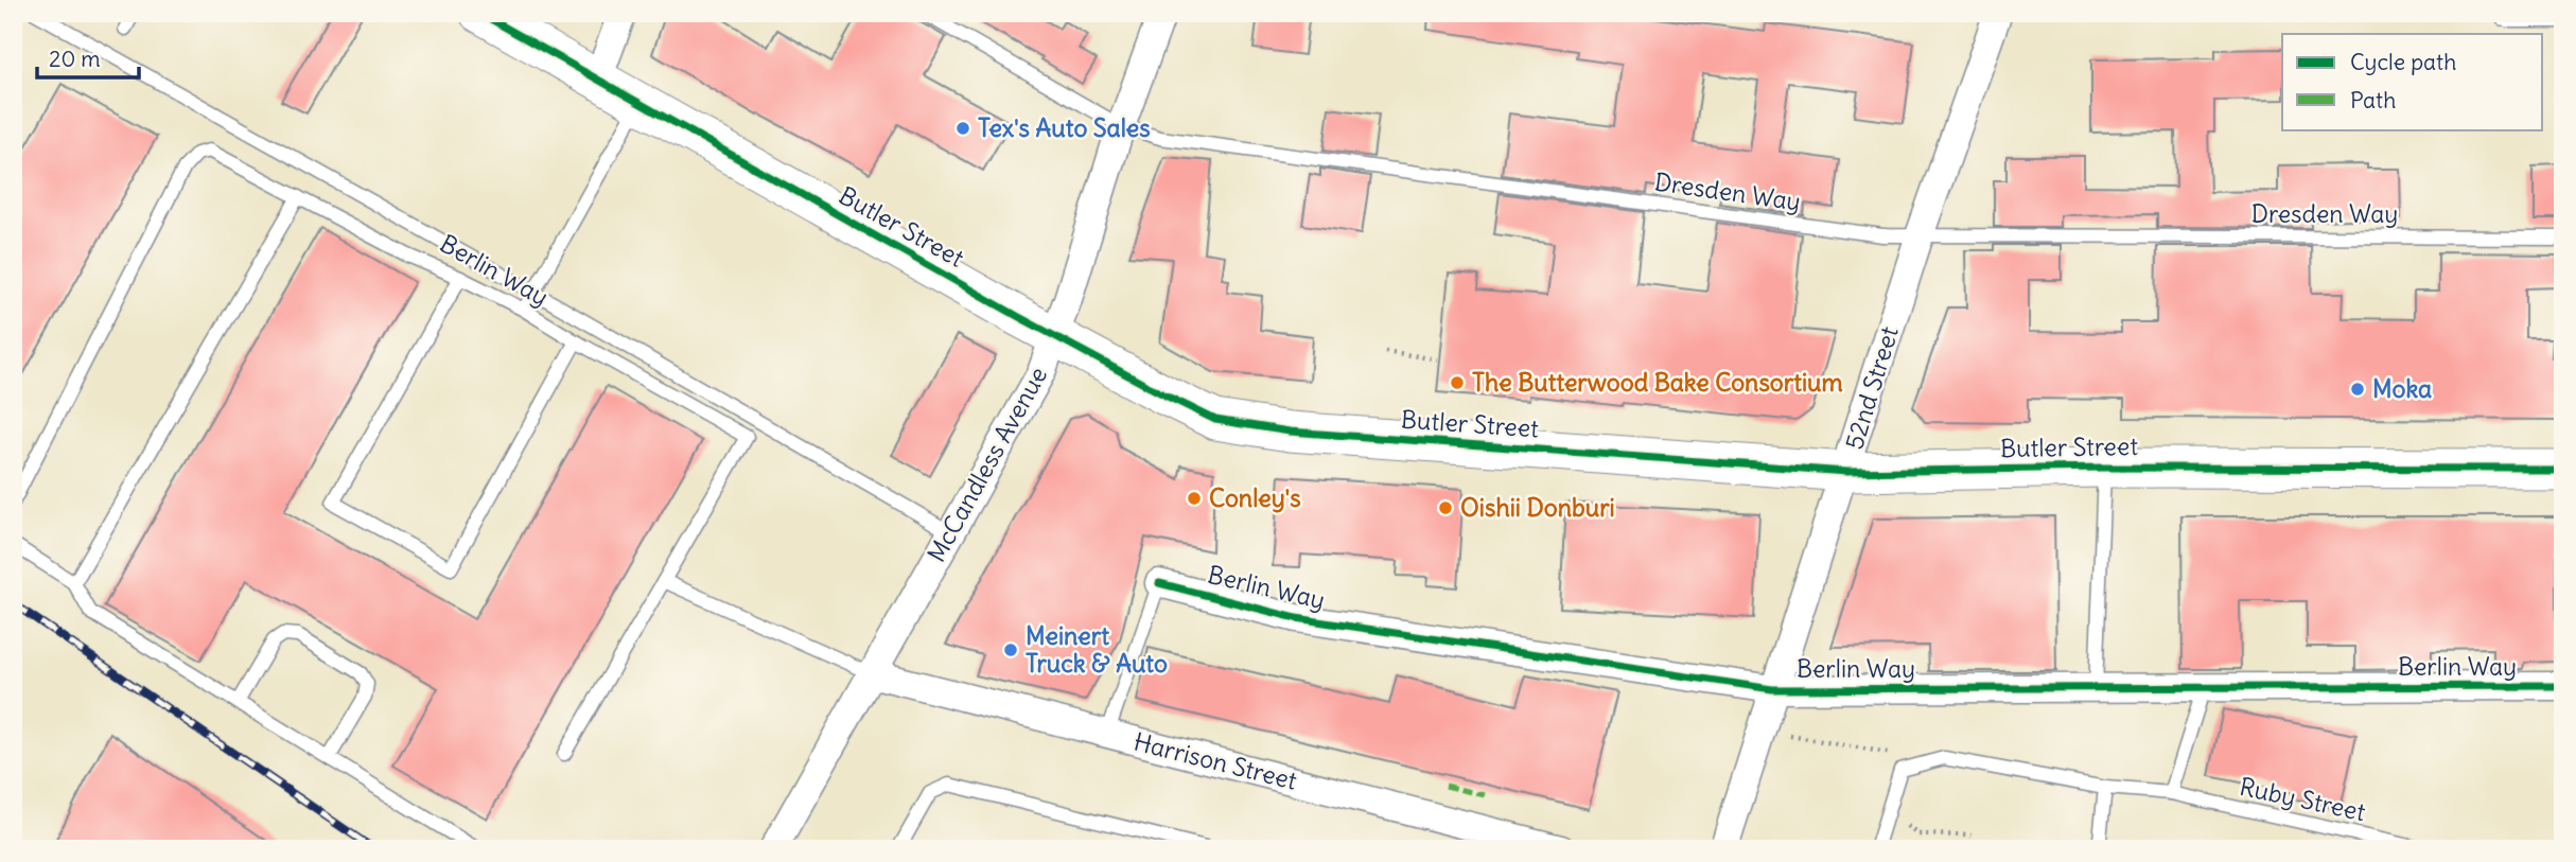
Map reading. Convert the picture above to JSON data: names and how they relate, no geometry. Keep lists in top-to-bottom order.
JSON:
{
  "streets": {
    "main road": ["Butler Street"],
    "street": [
      "Berlin Way",
      "52nd Street",
      "McCandless Avenue",
      "Harrison Street"
    ],
    "lane": ["Dresden Way", "Ruby Street"]
  },
  "crossings": [
    ["Dresden Way", "52nd Street"],
    ["Dresden Way", "McCandless Avenue"],
    ["Butler Street", "52nd Street"],
    ["Butler Street", "McCandless Avenue"],
    ["Berlin Way", "52nd Street"],
    ["Berlin Way", "McCandless Avenue"],
    ["McCandless Avenue", "Harrison Street"]
  ],
  "places": [
    "Tex's Auto Sales",
    "The Butterwood Bake Consortium",
    "Moka",
    "Conley's",
    "Oishii Donburi",
    "Meinert Truck & Auto"
  ],
  "legend": ["Cycle path", "Path"],
  "scale_bar": "20 m"
}
